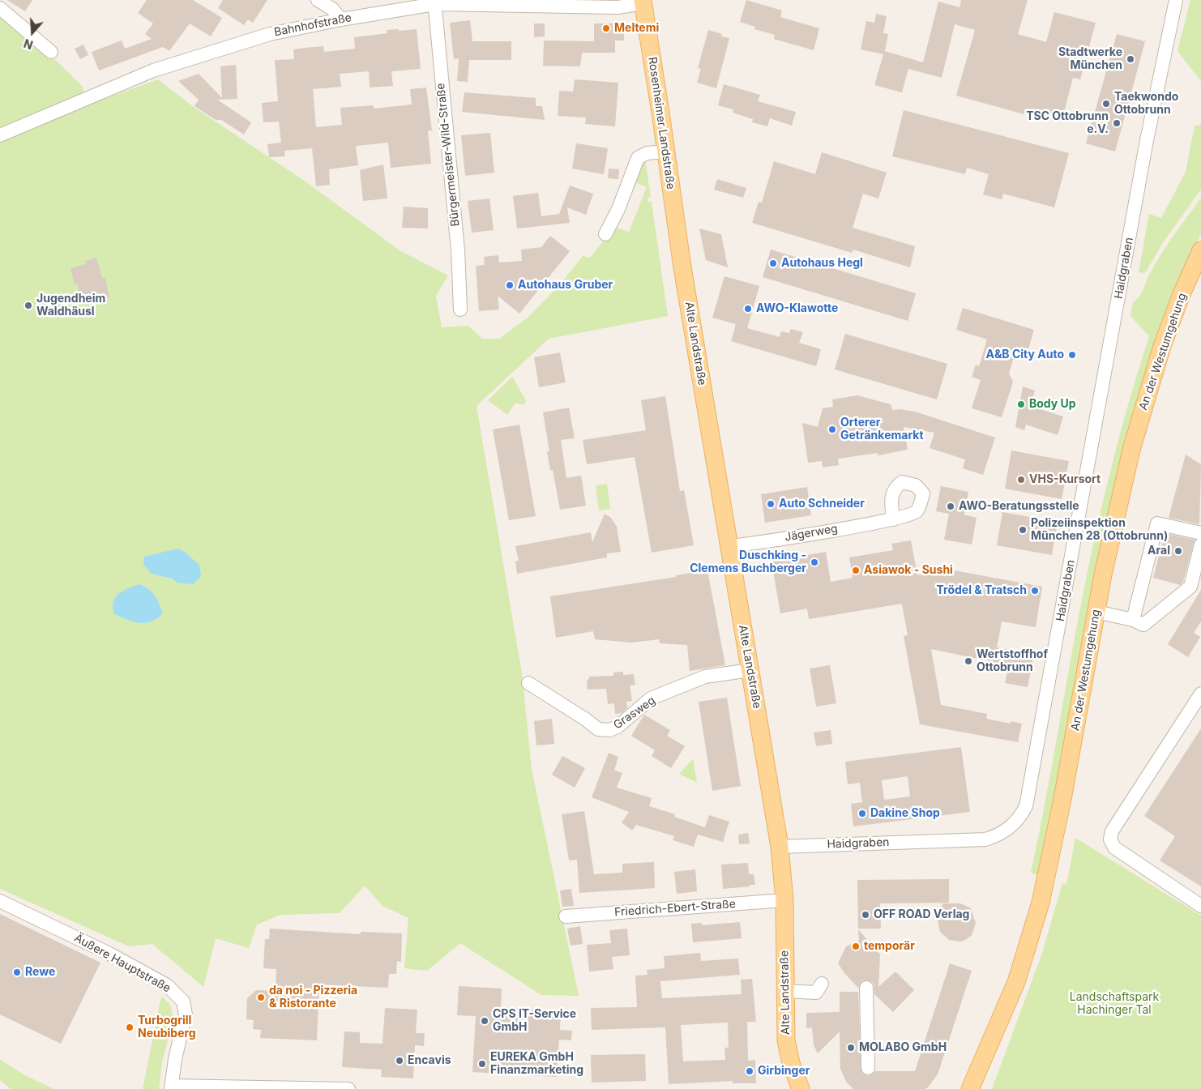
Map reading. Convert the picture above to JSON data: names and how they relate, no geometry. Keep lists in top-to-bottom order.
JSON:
{
  "streets": {
    "main road": ["Rosenheimer Landstraße", "Alte Landstraße", "An der Westumgehung"],
    "street": [
      "Bahnhofstraße",
      "Bürgermeister-Wild-Straße",
      "Haidgraben",
      "Jägerweg",
      "Grasweg",
      "Friedrich-Ebert-Straße",
      "Äußere Hauptstraße"
    ]
  },
  "crossings": [
    ["Bahnhofstraße", "Rosenheimer Landstraße"],
    ["Bahnhofstraße", "Bürgermeister-Wild-Straße"],
    ["Rosenheimer Landstraße", "Alte Landstraße"],
    ["Haidgraben", "Alte Landstraße"],
    ["Alte Landstraße", "Jägerweg"],
    ["Alte Landstraße", "Grasweg"],
    ["Alte Landstraße", "Friedrich-Ebert-Straße"]
  ],
  "parks": ["Landschaftspark Hachinger Tal"],
  "places": [
    "Meltemi",
    "Stadtwerke München",
    "Taekwondo Ottobrunn",
    "TSC Ottobrunn e.V.",
    "Autohaus Hegl",
    "Autohaus Gruber",
    "Jugendheim Waldhäusl",
    "AWO-Klawotte",
    "A&B City Auto",
    "Body Up",
    "Orterer Getränkemarkt",
    "VHS-Kursort",
    "Auto Schneider",
    "AWO-Beratungsstelle",
    "Polizeiinspektion München 28 (Ottobrunn)",
    "Aral",
    "Duschking - Clemens Buchberger",
    "Asiawok - Sushi",
    "Trödel & Tratsch",
    "Wertstoffhof Ottobrunn",
    "Dakine Shop",
    "OFF ROAD Verlag",
    "temporär",
    "Rewe",
    "da noi - Pizzeria & Ristorante",
    "CPS IT-Service GmbH",
    "Turbogrill Neubiberg",
    "MOLABO GmbH",
    "Encavis",
    "EUREKA GmbH Finanzmarketing",
    "Girbinger"
  ],
  "north": "bottom"
}
